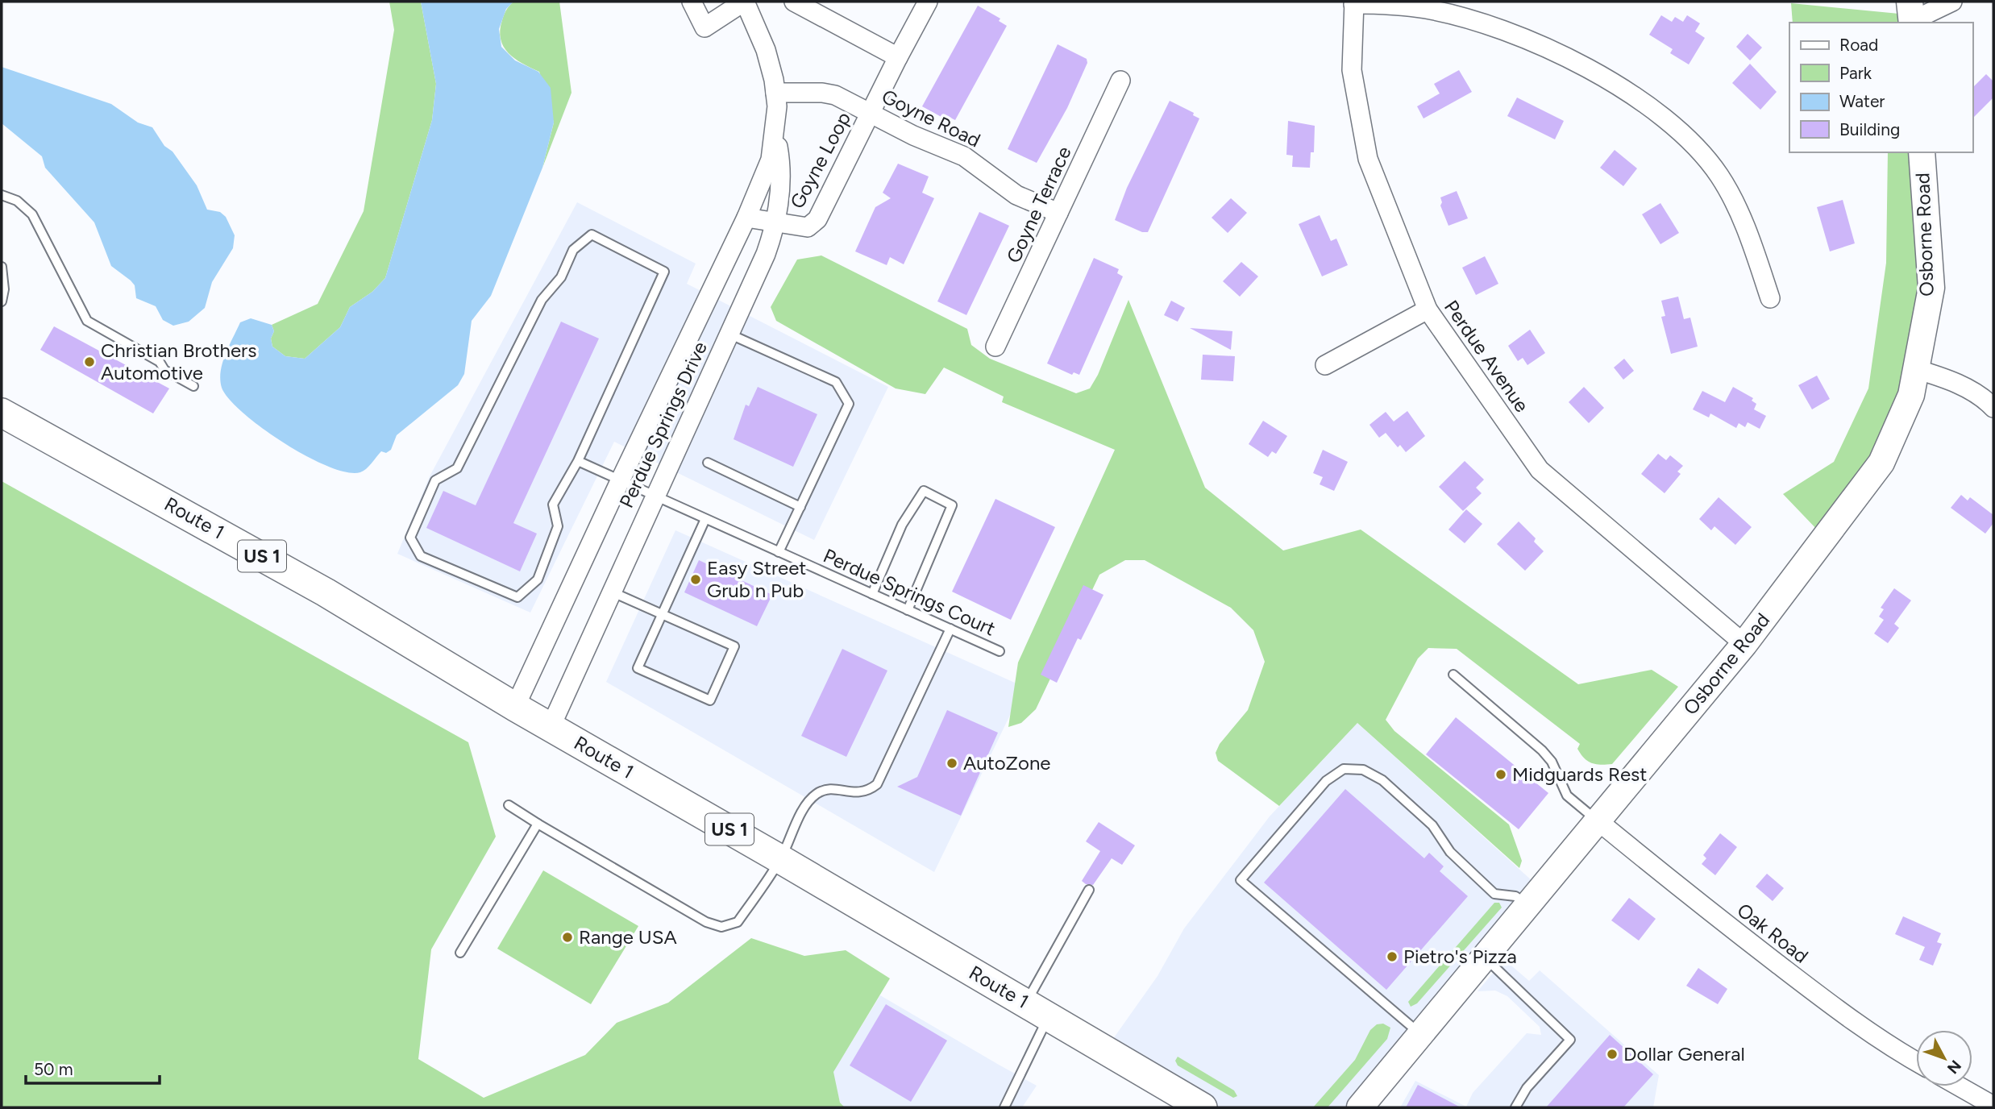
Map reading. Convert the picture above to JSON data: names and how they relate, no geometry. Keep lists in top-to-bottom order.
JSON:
{
  "streets": {
    "main road": ["Route 1", "US 1"],
    "street": [
      "Goyne Road",
      "Goyne Loop",
      "Goyne Terrace",
      "Osborne Road",
      "Perdue Avenue",
      "Perdue Springs Drive",
      "Oak Road"
    ],
    "lane": ["Perdue Springs Court"]
  },
  "crossings": [
    ["Goyne Road", "Goyne Loop"],
    ["Goyne Road", "Goyne Terrace"],
    ["Goyne Road", "Perdue Springs Drive"],
    ["Goyne Loop", "Perdue Springs Drive"],
    ["Osborne Road", "Perdue Avenue"],
    ["Osborne Road", "Oak Road"],
    ["Perdue Springs Drive", "Route 1"],
    ["Perdue Springs Drive", "Perdue Springs Court"]
  ],
  "places": [
    "Christian Brothers Automotive",
    "Easy Street Grub n Pub",
    "AutoZone",
    "Midguards Rest",
    "Range USA",
    "Pietro's Pizza",
    "Dollar General"
  ],
  "legend": [
    "Road",
    "Park",
    "Water",
    "Building"
  ],
  "scale_bar": "50 m",
  "north": "bottom right"
}
